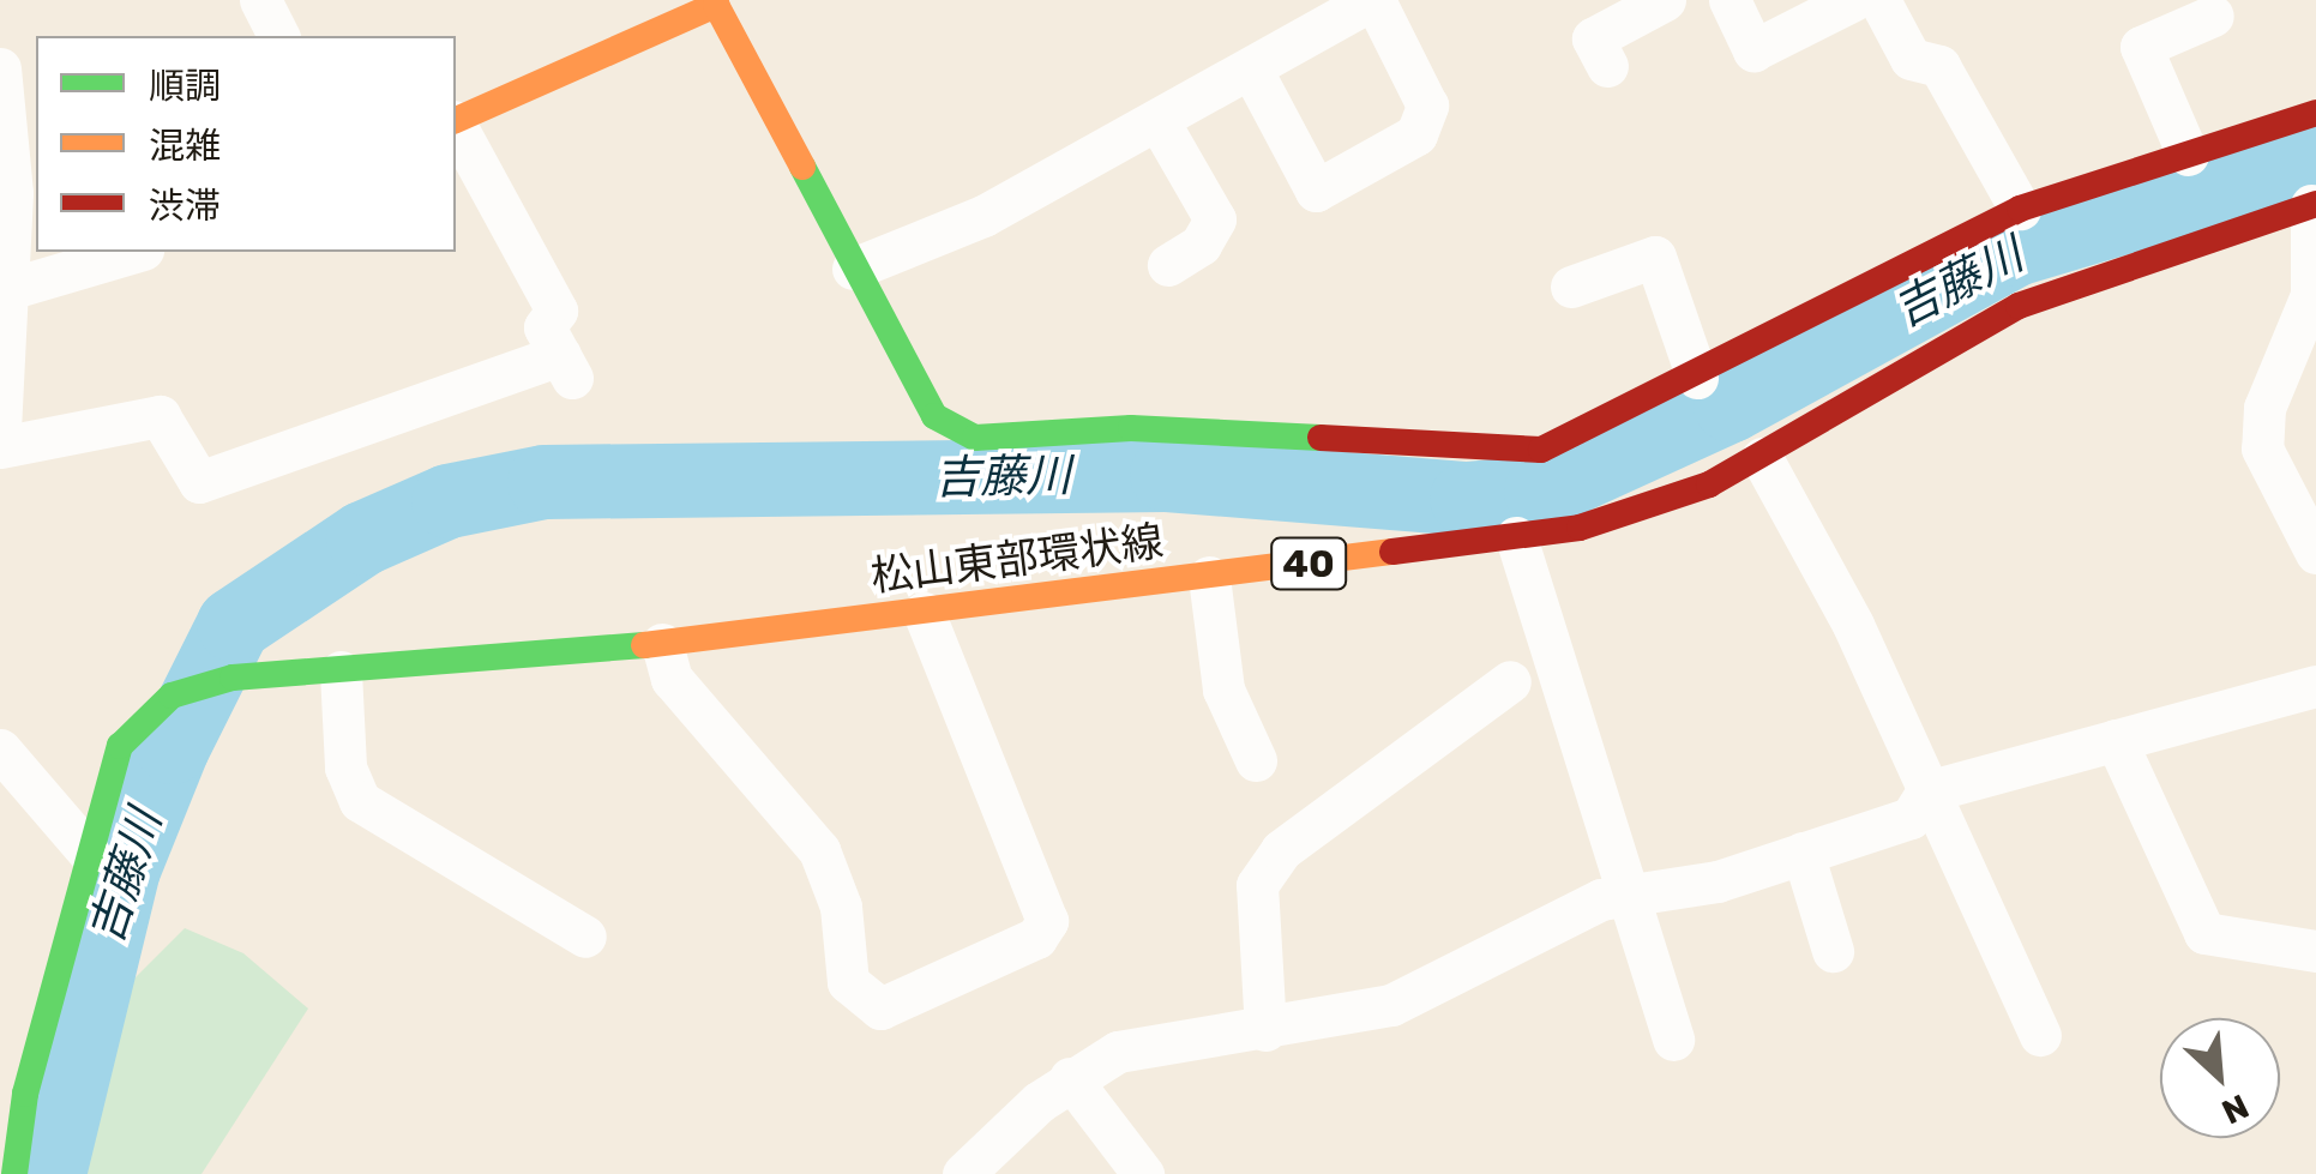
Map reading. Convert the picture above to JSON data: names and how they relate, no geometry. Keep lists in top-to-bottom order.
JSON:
{
  "streets": {
    "main road": ["松山東部環状線", "40"]
  },
  "water": ["吉藤川"],
  "legend": ["順調", "混雑", "渋滞"],
  "north": "bottom right"
}
